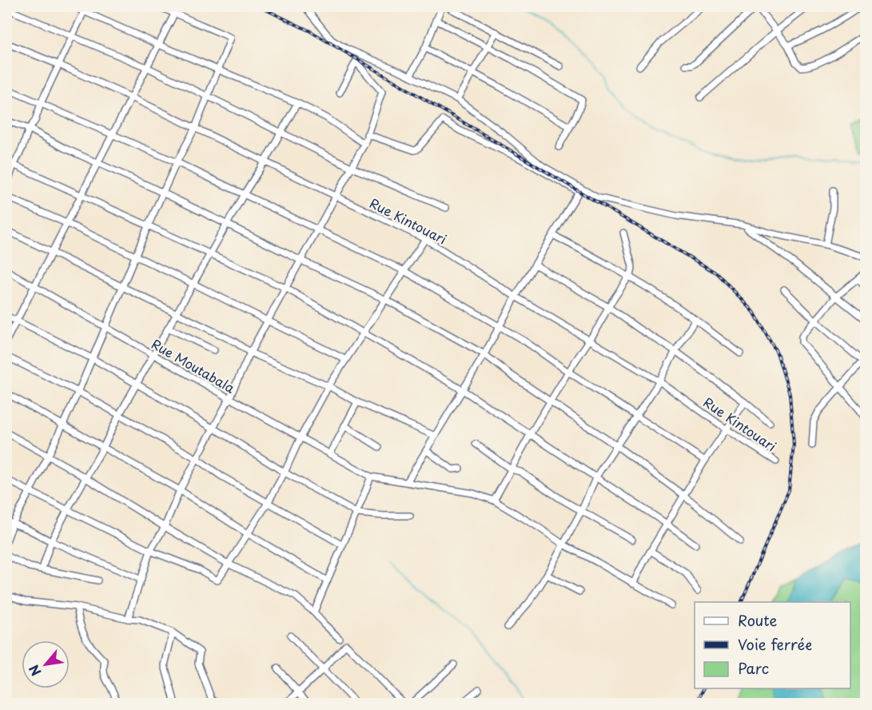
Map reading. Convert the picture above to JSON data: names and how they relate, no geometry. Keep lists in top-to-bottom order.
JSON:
{
  "streets": {
    "street": ["Rue Kintouari", "Rue Moutabala"]
  },
  "legend": ["Route", "Voie ferrée", "Parc"],
  "north": "bottom left"
}
